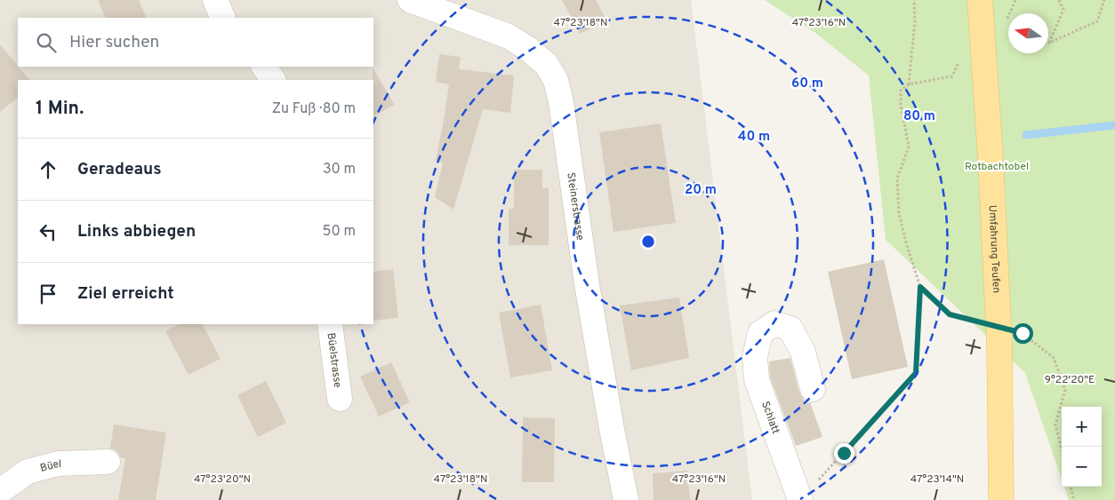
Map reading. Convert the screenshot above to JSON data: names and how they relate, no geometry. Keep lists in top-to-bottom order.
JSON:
{
  "streets": {
    "main road": ["Umfahrung Teufen"],
    "street": [
      "Steinerstrasse",
      "Büelstrasse",
      "Schlatt",
      "Büel"
    ]
  },
  "parks": ["Rotbachtobel"],
  "north": "left",
  "page": {
    "search": "Hier suchen",
    "heading": ["1 Min.", "Zu Fuß · 80 m"],
    "list": [
      ["Geradeaus", "30 m"],
      ["Links abbiegen", "50 m"],
      "Ziel erreicht"
    ],
    "map_buttons": ["+", "−"]
  },
  "coordinates": [
    "47°23'18\"N",
    "47°23'16\"N",
    "9°22'20\"E",
    "47°23'20\"N",
    "47°23'14\"N"
  ],
  "rings": [
    "60 m",
    "80 m",
    "40 m",
    "20 m"
  ]
}
